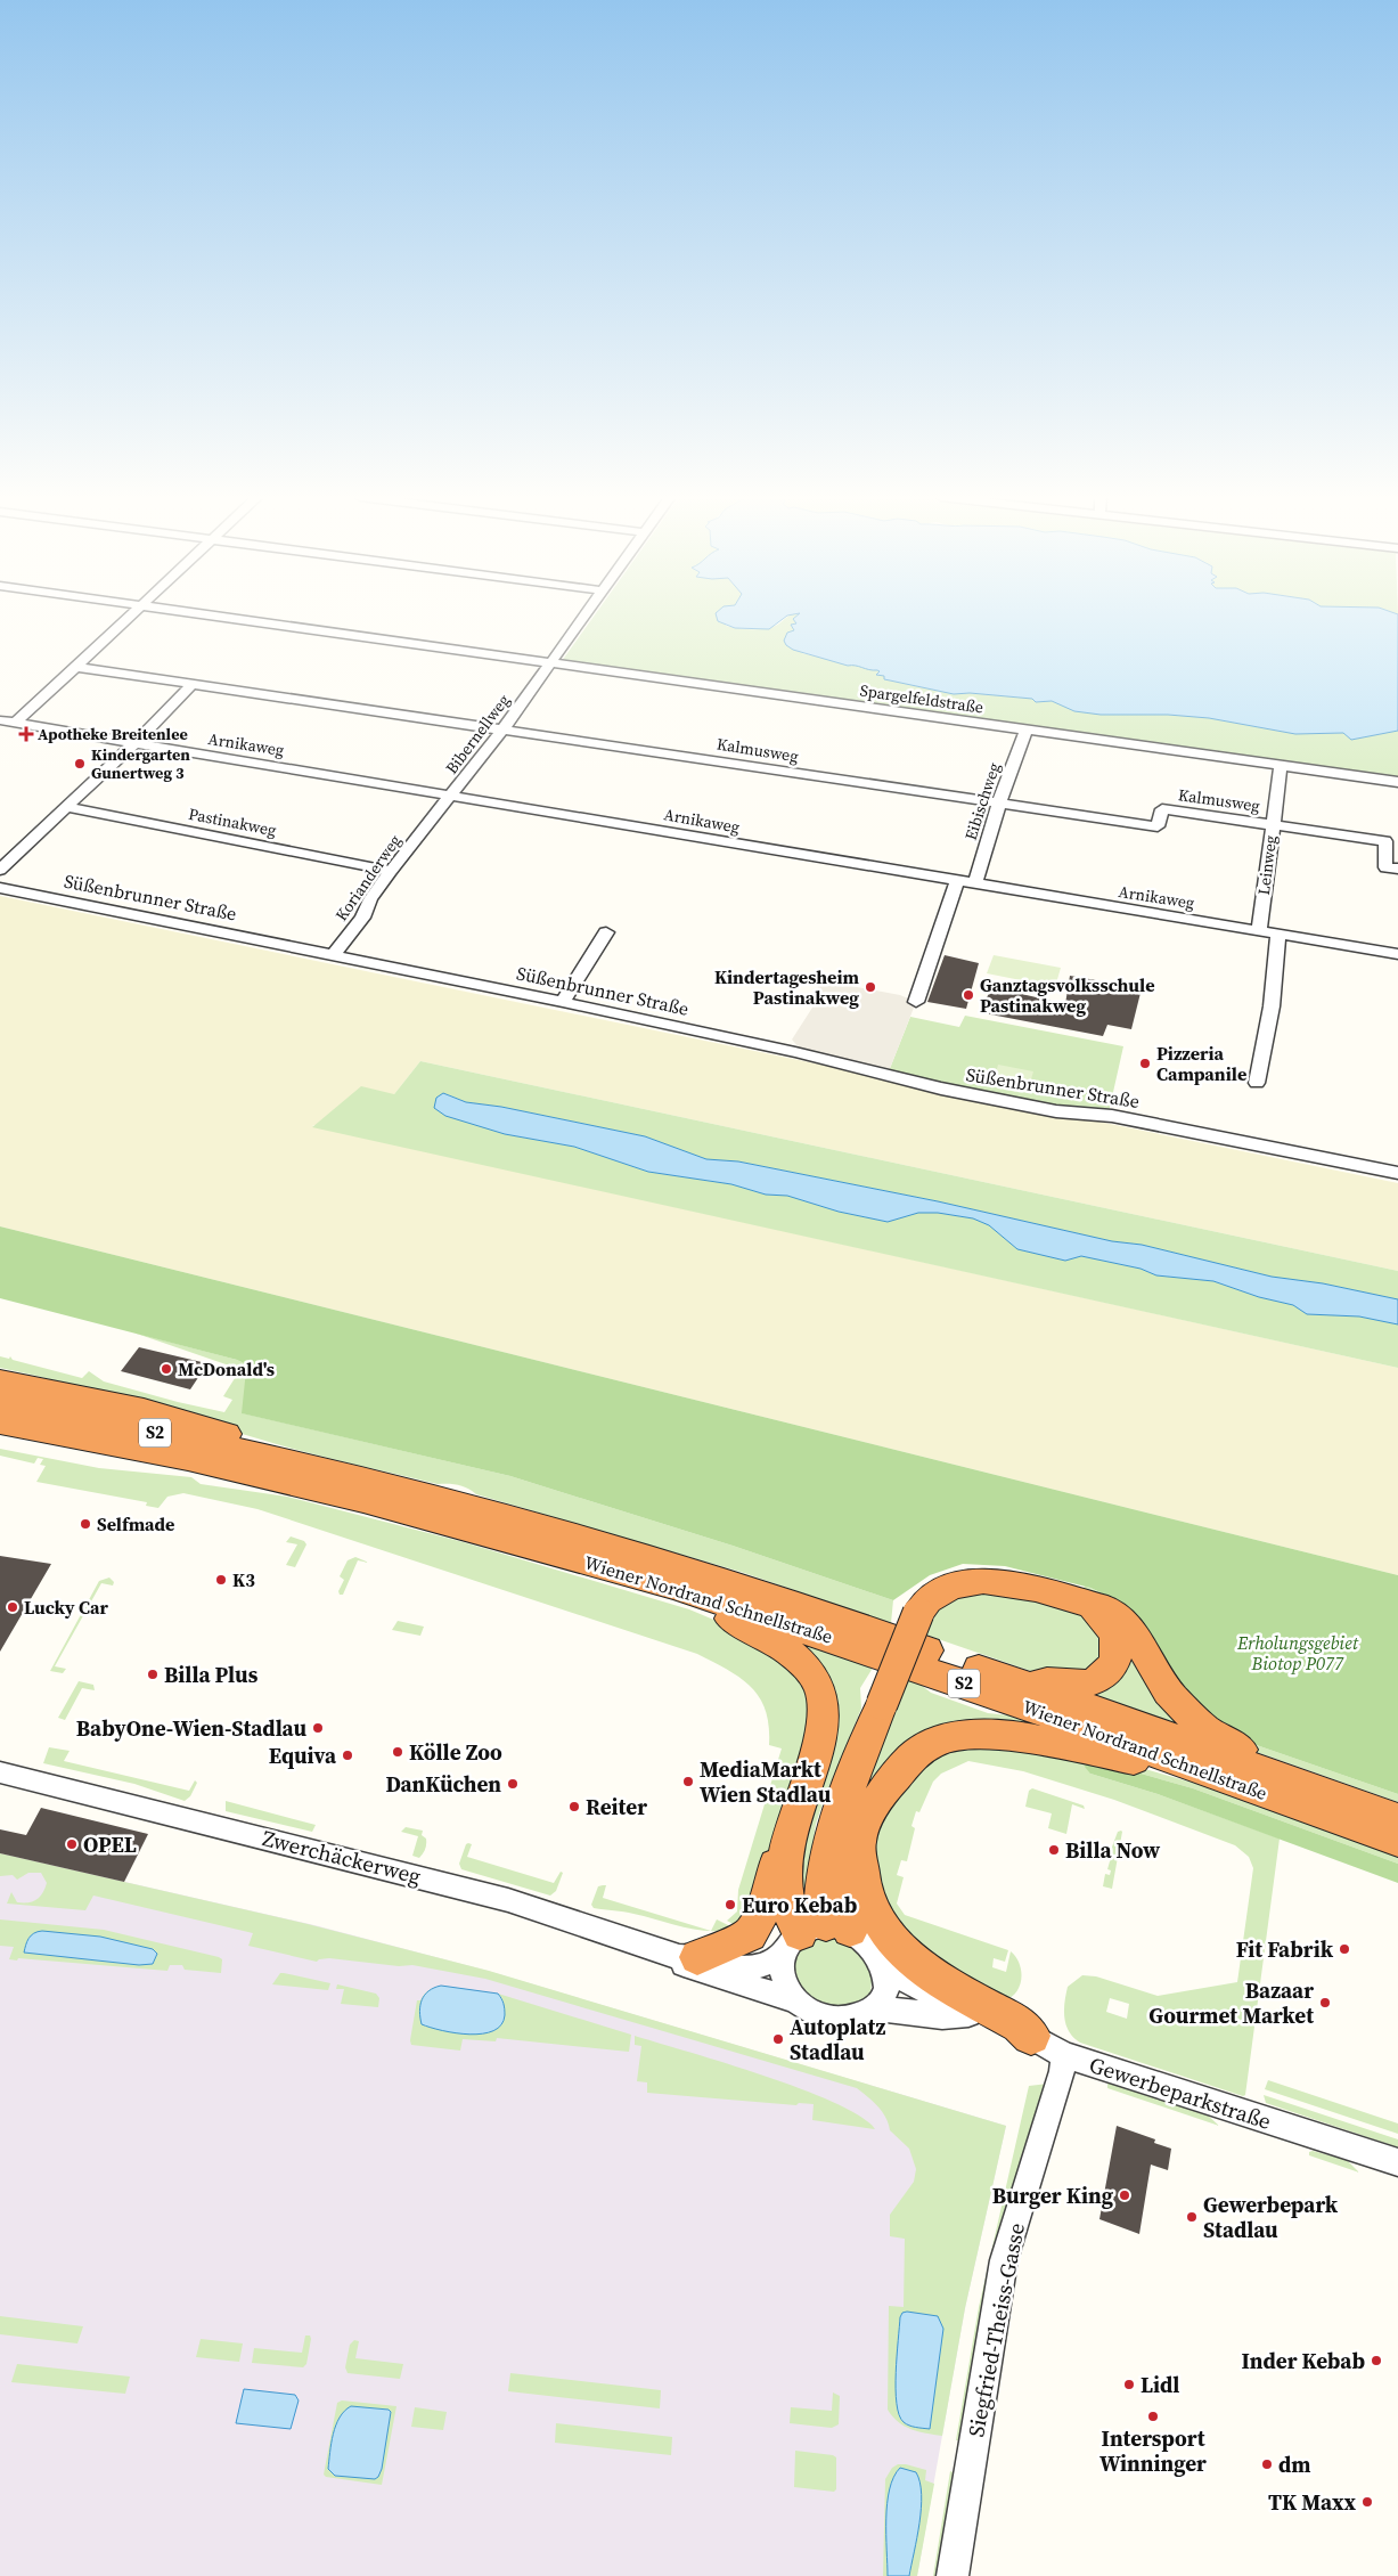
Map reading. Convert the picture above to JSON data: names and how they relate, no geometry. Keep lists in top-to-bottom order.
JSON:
{
  "streets": {
    "highway": ["S2", "Wiener Nordrand Schnellstraße"],
    "street": [
      "Spargelfeldstraße",
      "Bibernellweg",
      "Arnikaweg",
      "Kalmusweg",
      "Eibischweg",
      "Pastinakweg",
      "Leinweg",
      "Korianderweg",
      "Süßenbrunner Straße",
      "Zwerchäckerweg",
      "Gewerbeparkstraße",
      "Siegfried-Theiss-Gasse"
    ]
  },
  "crossings": [
    ["Spargelfeldstraße", "Bibernellweg"],
    ["Spargelfeldstraße", "Eibischweg"],
    ["Spargelfeldstraße", "Leinweg"],
    ["Bibernellweg", "Arnikaweg"],
    ["Bibernellweg", "Kalmusweg"],
    ["Bibernellweg", "Korianderweg"],
    ["Arnikaweg", "Eibischweg"],
    ["Arnikaweg", "Leinweg"],
    ["Arnikaweg", "Korianderweg"],
    ["Kalmusweg", "Eibischweg"],
    ["Kalmusweg", "Leinweg"],
    ["Pastinakweg", "Korianderweg"],
    ["Korianderweg", "Süßenbrunner Straße"],
    ["Zwerchäckerweg", "Gewerbeparkstraße"],
    ["Gewerbeparkstraße", "Siegfried-Theiss-Gasse"]
  ],
  "parks": ["Erholungsgebiet Biotop P077"],
  "places": {
    "health": ["Apotheke Breitenlee"],
    "other": [
      "Kindergarten Gunertweg 3",
      "Kindertagesheim Pastinakweg",
      "Ganztagsvolksschule Pastinakweg",
      "Pizzeria Campanile",
      "McDonald's",
      "Selfmade",
      "K3",
      "Lucky Car",
      "Billa Plus",
      "BabyOne-Wien-Stadlau",
      "Kölle Zoo",
      "Equiva",
      "MediaMarkt Wien Stadlau",
      "DanKüchen",
      "Reiter",
      "OPEL",
      "Billa Now",
      "Euro Kebab",
      "Fit Fabrik",
      "Bazaar Gourmet Market",
      "Autoplatz Stadlau",
      "Burger King",
      "Gewerbepark Stadlau",
      "Inder Kebab",
      "Lidl",
      "Intersport Winninger",
      "dm",
      "TK Maxx"
    ]
  }
}
